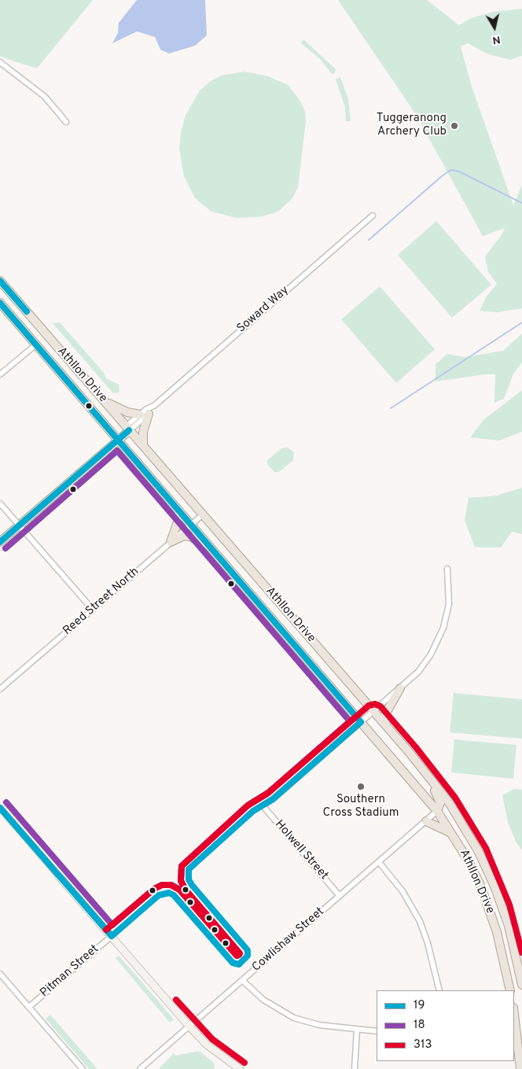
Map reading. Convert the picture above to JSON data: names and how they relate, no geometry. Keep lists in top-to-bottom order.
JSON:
{
  "streets": {
    "main road": ["Soward Way", "Athllon Drive"],
    "street": [
      "Reed Street North",
      "Holwell Street",
      "Cowlishaw Street",
      "Pitman Street"
    ]
  },
  "crossings": [
    ["Soward Way", "Athllon Drive"],
    ["Athllon Drive", "Reed Street North"],
    ["Athllon Drive", "Holwell Street"],
    ["Athllon Drive", "Cowlishaw Street"],
    ["Holwell Street", "Cowlishaw Street"]
  ],
  "places": ["Tuggeranong Archery Club", "Southern Cross Stadium"],
  "lines": ["transit line 19", "transit line 18", "transit line 313"],
  "legend": ["19", "18", "313"],
  "north": "bottom"
}
